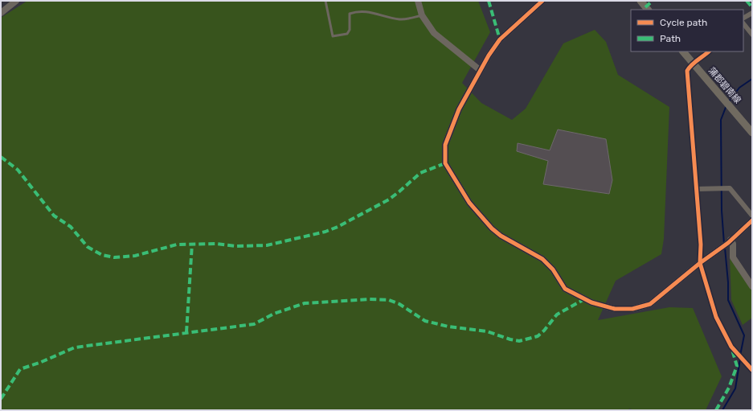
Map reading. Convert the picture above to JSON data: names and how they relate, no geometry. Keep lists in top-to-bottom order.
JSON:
{
  "streets": {
    "main road": ["蒲郡碧南線"]
  },
  "legend": ["Cycle path", "Path"]
}
